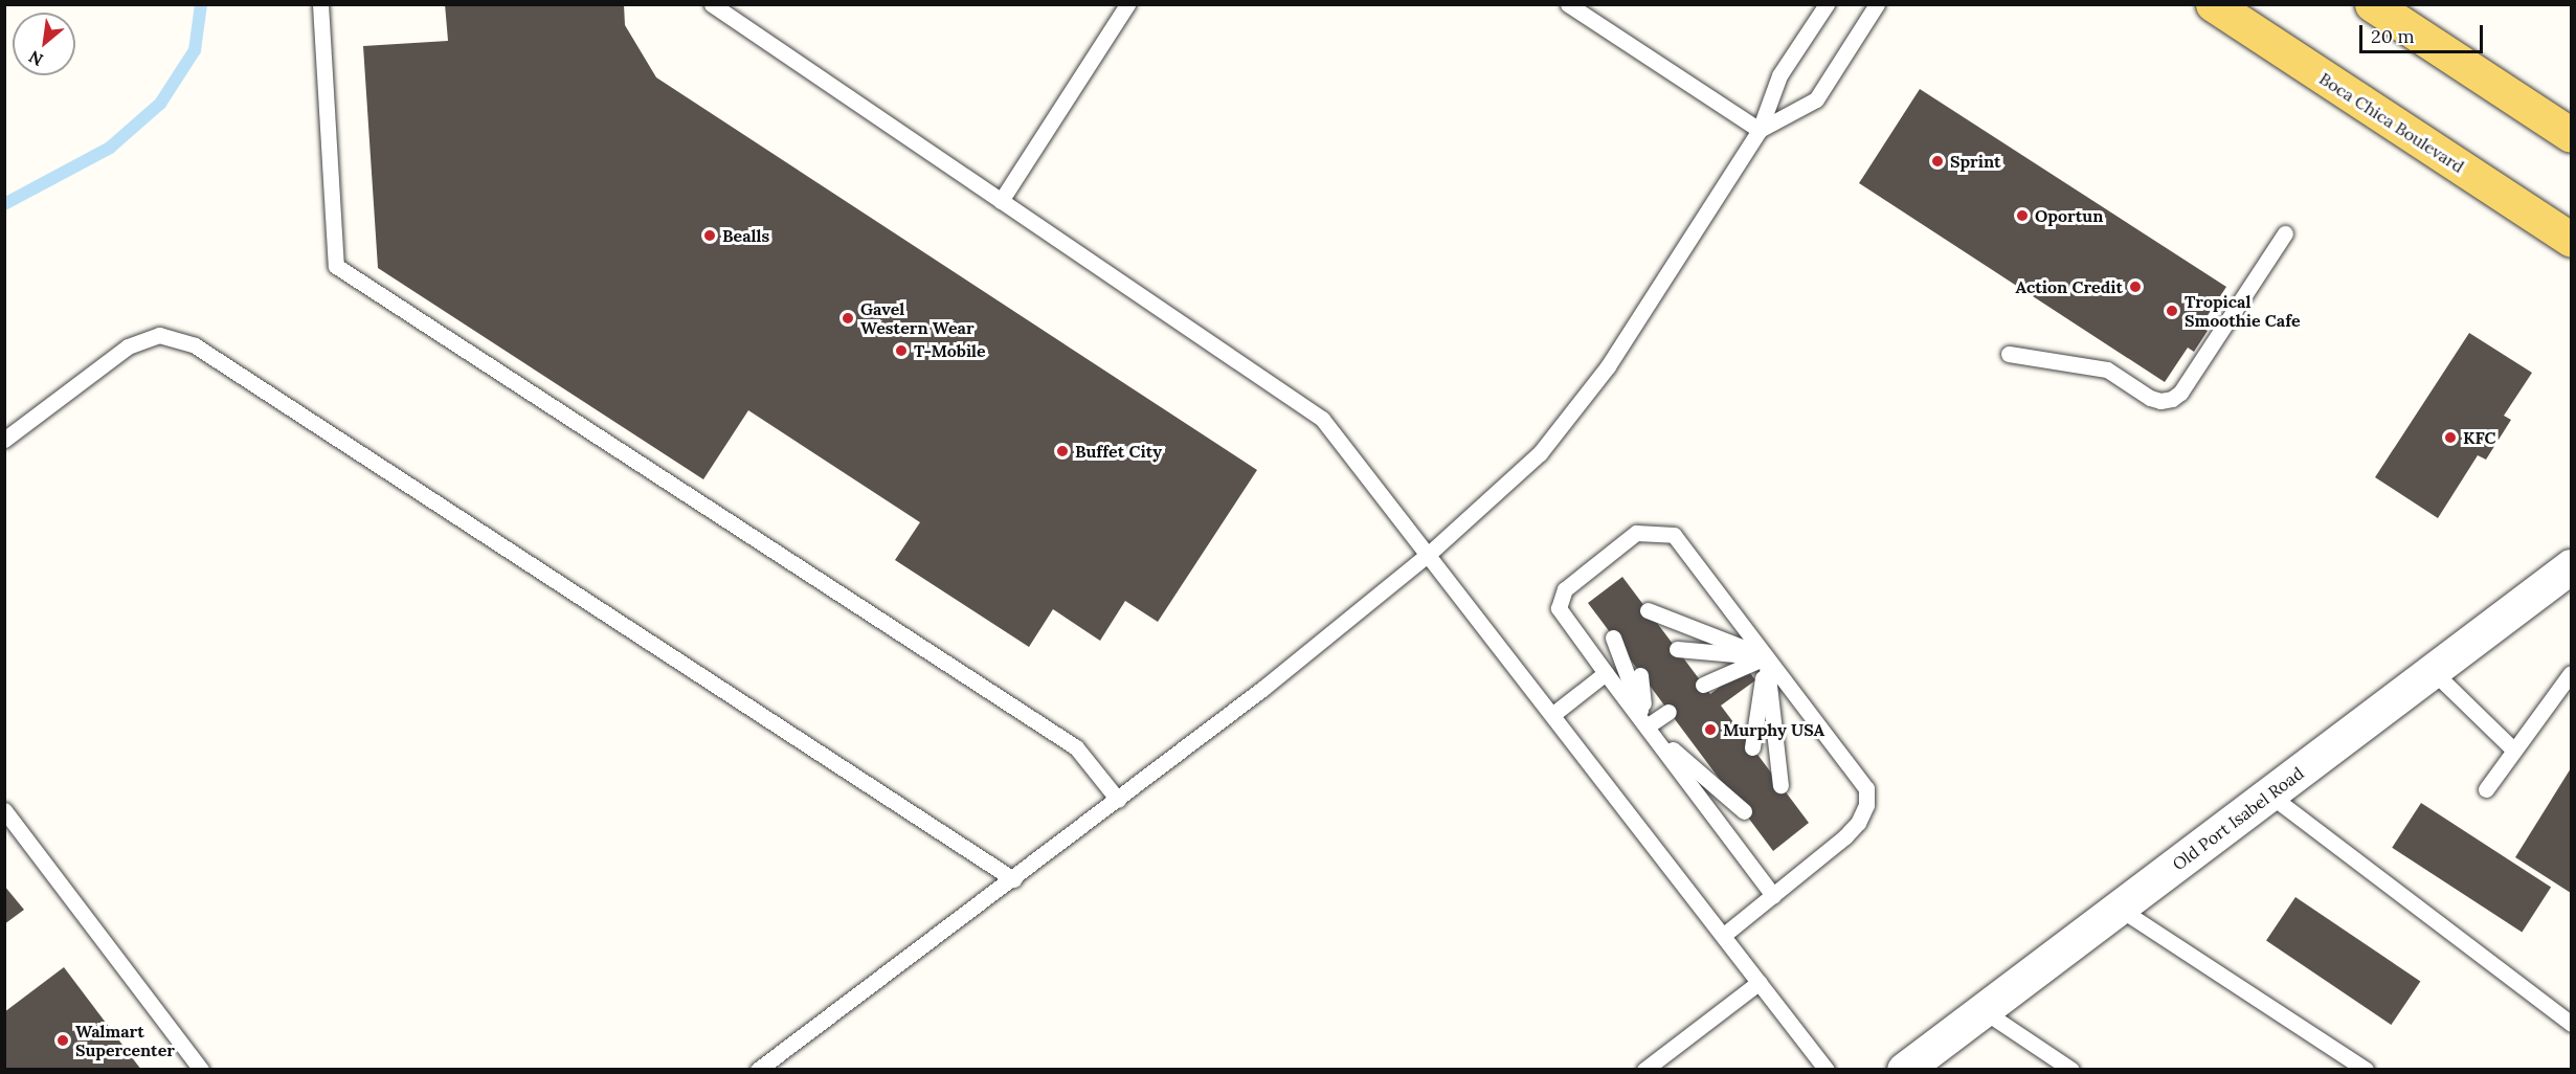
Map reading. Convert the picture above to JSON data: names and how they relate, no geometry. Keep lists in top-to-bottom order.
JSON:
{
  "streets": {
    "main road": ["Boca Chica Boulevard"],
    "street": ["Old Port Isabel Road"]
  },
  "places": [
    "Sprint",
    "Oportun",
    "Bealls",
    "Action Credit",
    "Tropical Smoothie Cafe",
    "Gavel Western Wear",
    "T-Mobile",
    "KFC",
    "Buffet City",
    "Murphy USA",
    "Walmart Supercenter"
  ],
  "scale_bar": "20 m",
  "north": "bottom left"
}
